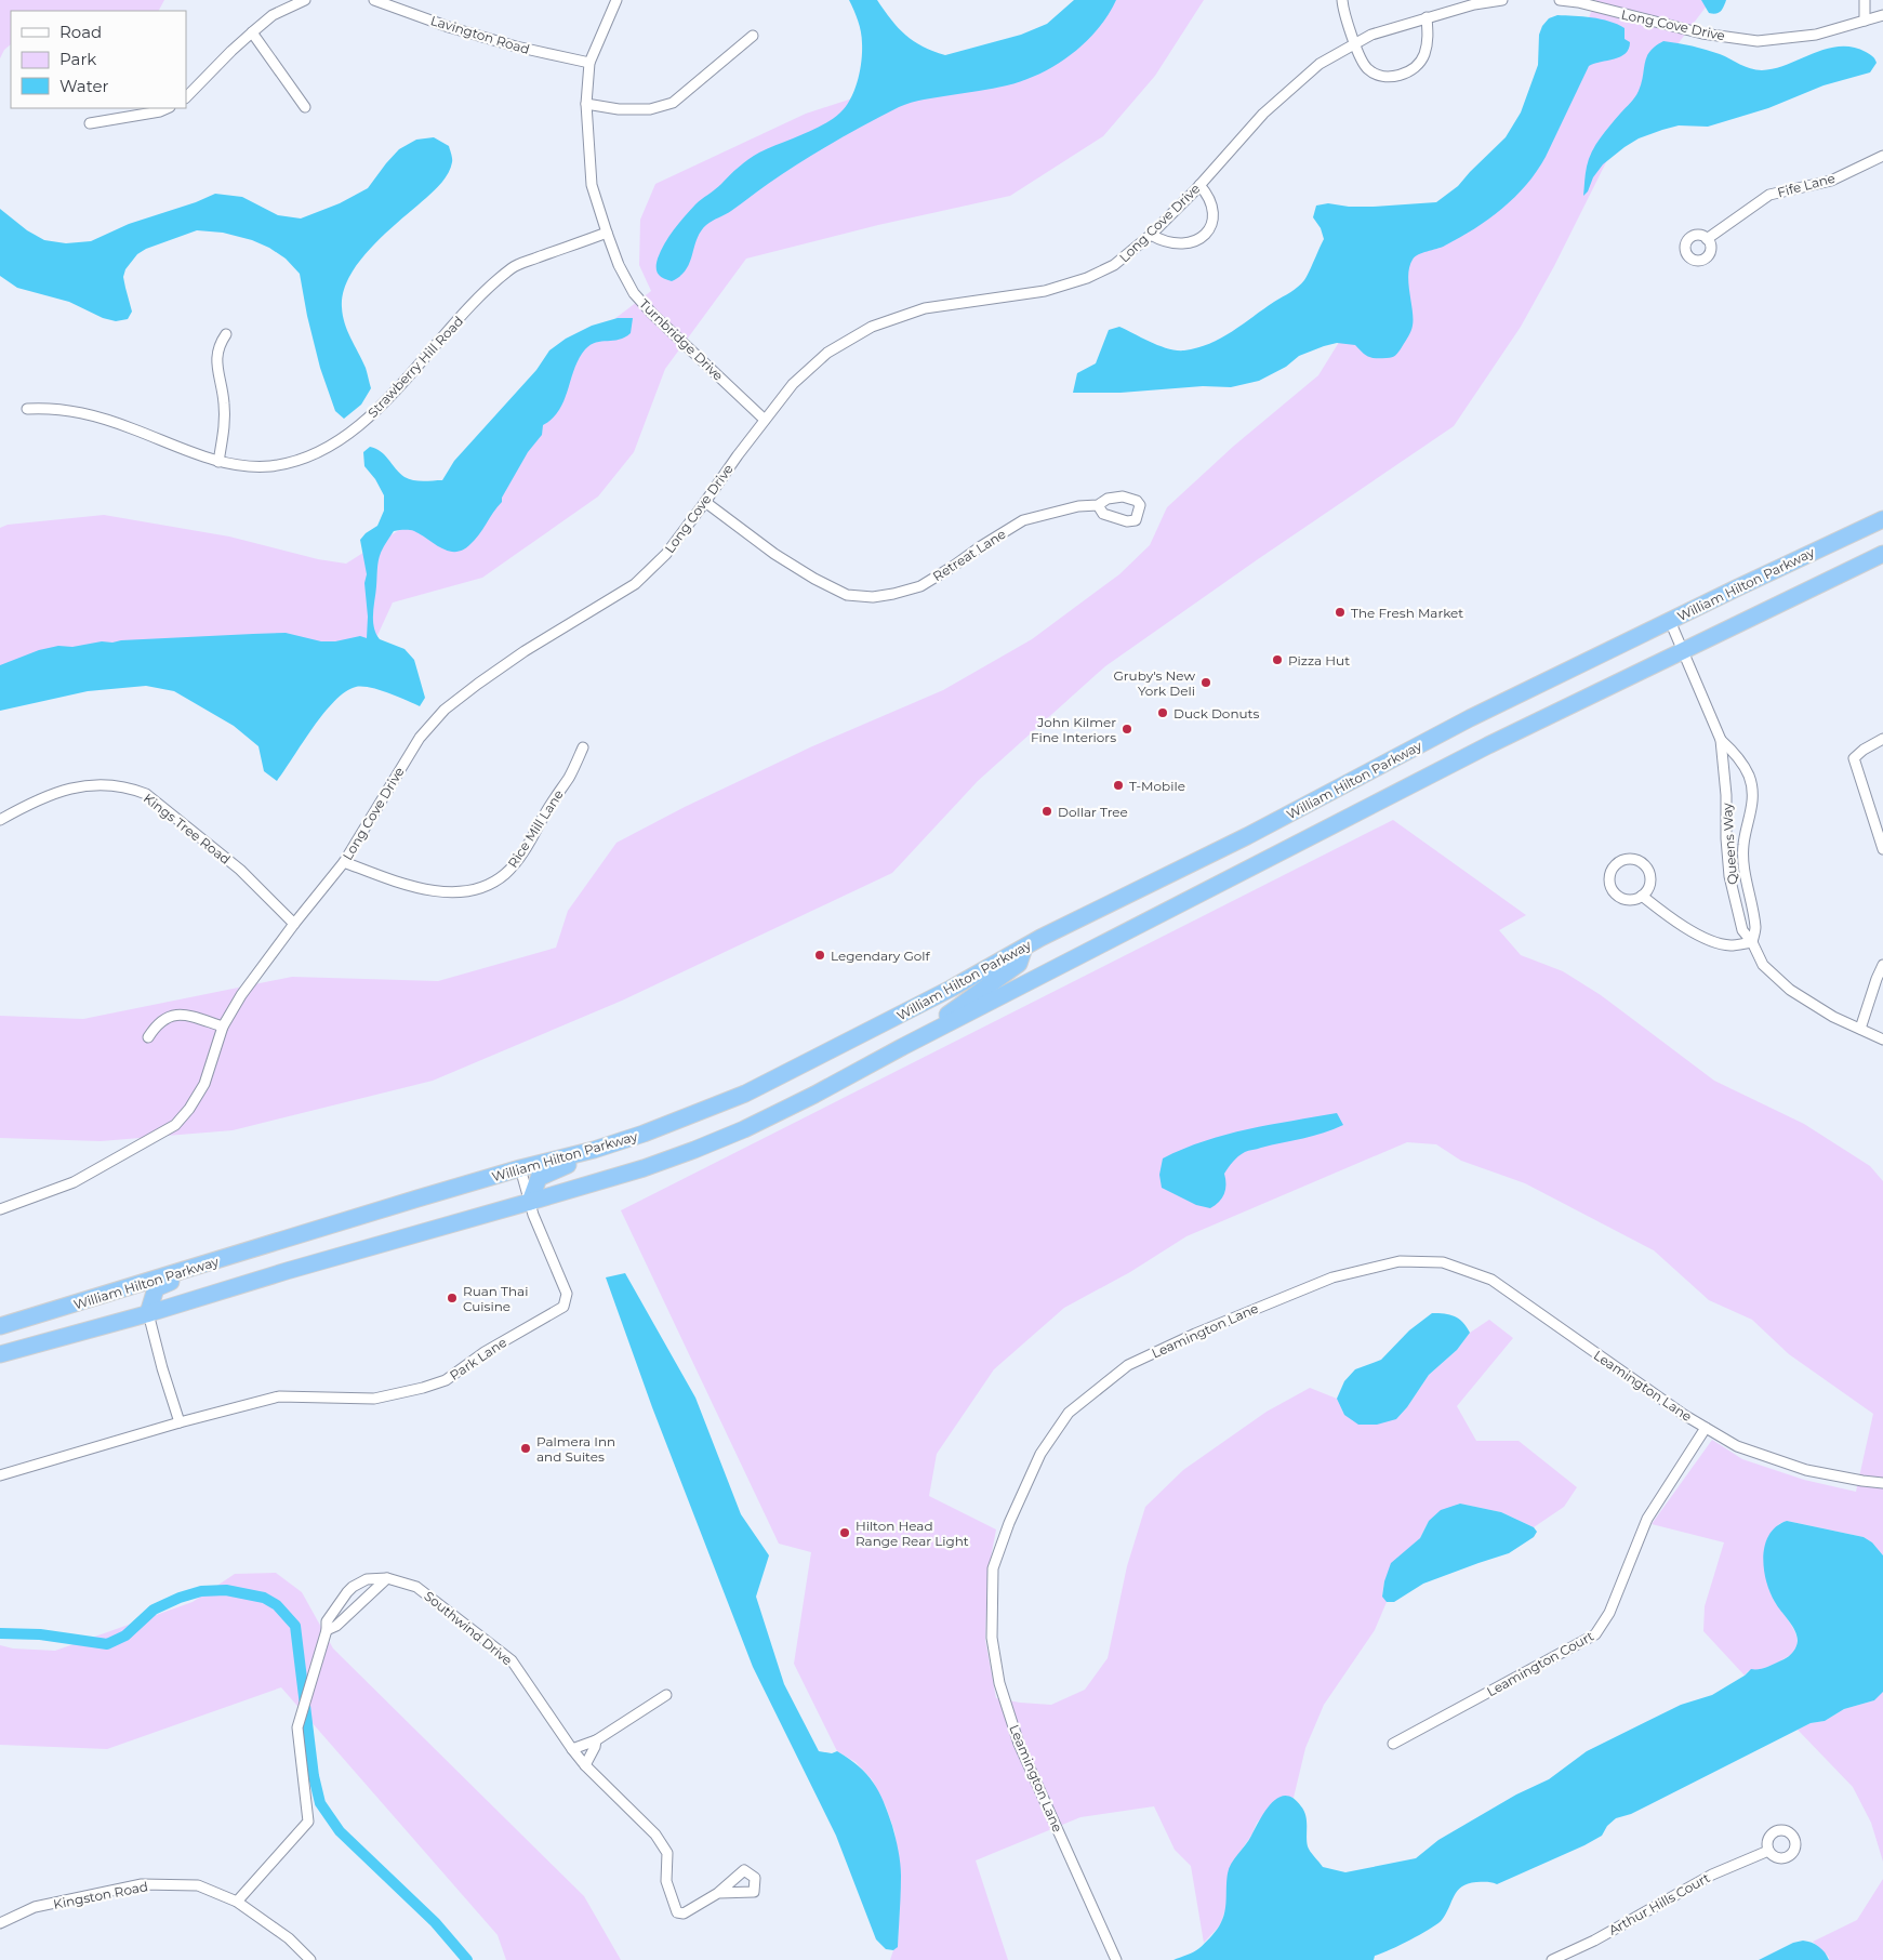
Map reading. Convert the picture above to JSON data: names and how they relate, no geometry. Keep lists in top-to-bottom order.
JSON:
{
  "streets": {
    "highway": ["William Hilton Parkway"],
    "street": [
      "Long Cove Drive",
      "Lavington Road",
      "Fife Lane",
      "Turnbridge Drive",
      "Strawberry Hill Road",
      "Retreat Lane",
      "Kings Tree Road",
      "Rice Mill Lane",
      "Queens Way",
      "Leamington Lane",
      "Park Lane",
      "Southwind Drive",
      "Leamington Court",
      "Kingston Road",
      "Arthur Hills Court"
    ]
  },
  "crossings": [
    ["Long Cove Drive", "Turnbridge Drive"],
    ["Long Cove Drive", "Retreat Lane"],
    ["Long Cove Drive", "Kings Tree Road"],
    ["Long Cove Drive", "Rice Mill Lane"],
    ["Lavington Road", "Turnbridge Drive"],
    ["Turnbridge Drive", "Strawberry Hill Road"],
    ["William Hilton Parkway", "Queens Way"],
    ["William Hilton Parkway", "Park Lane"],
    ["Leamington Lane", "Leamington Court"],
    ["Southwind Drive", "Kingston Road"]
  ],
  "places": [
    "The Fresh Market",
    "Pizza Hut",
    "Gruby's New York Deli",
    "Duck Donuts",
    "John Kilmer Fine Interiors",
    "T-Mobile",
    "Dollar Tree",
    "Legendary Golf",
    "Ruan Thai Cuisine",
    "Palmera Inn and Suites",
    "Hilton Head Range Rear Light"
  ],
  "legend": ["Road", "Park", "Water"]
}
